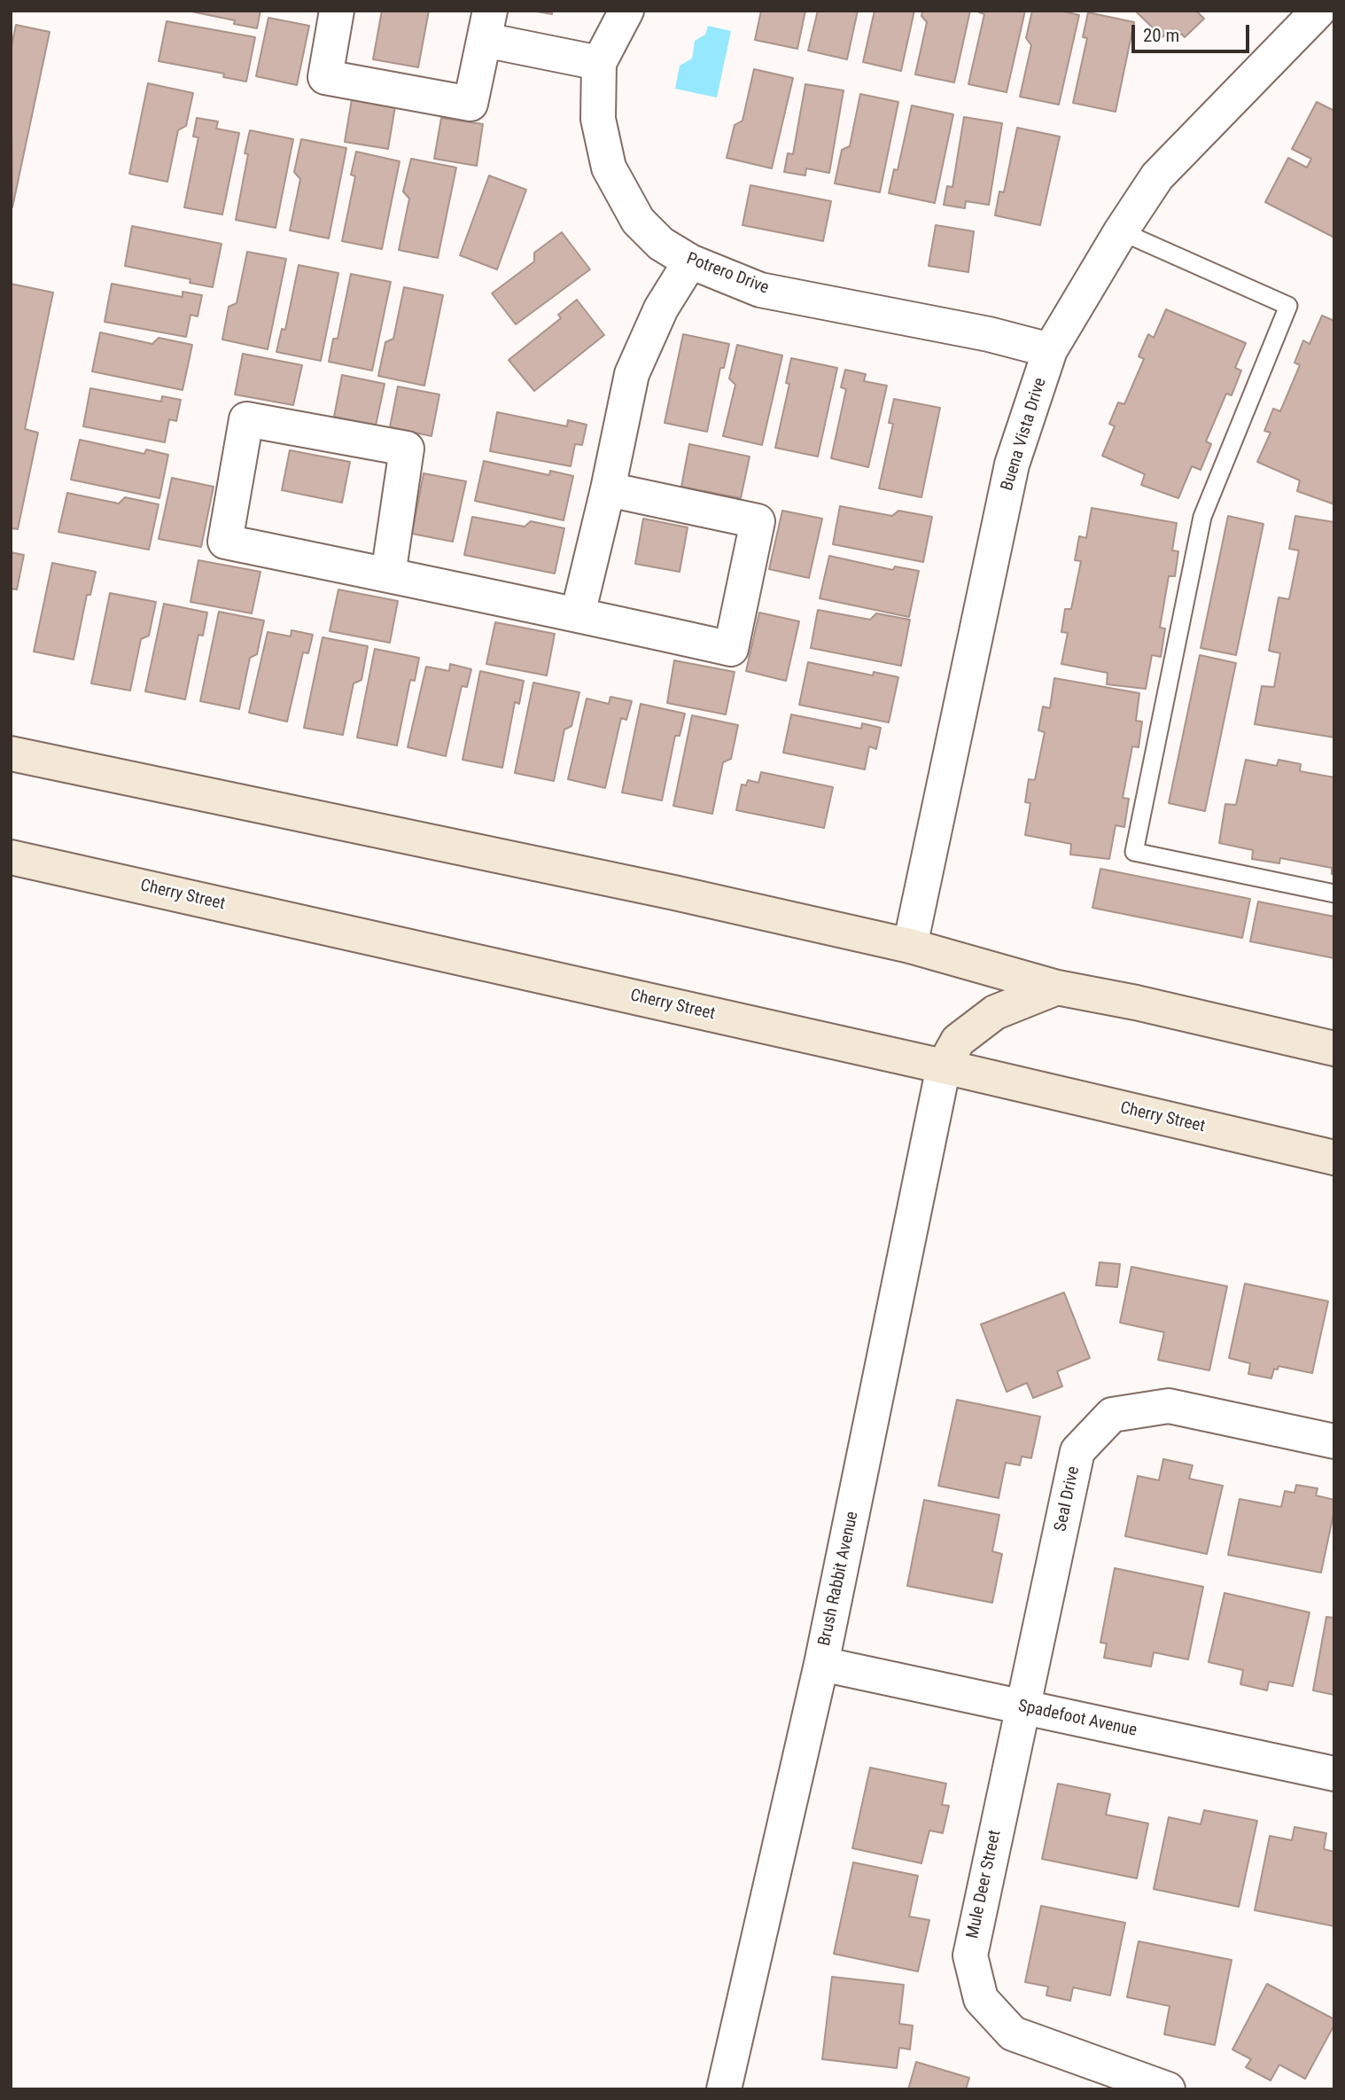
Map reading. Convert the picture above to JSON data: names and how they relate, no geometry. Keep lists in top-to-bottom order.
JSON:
{
  "streets": {
    "main road": ["Cherry Street"],
    "street": [
      "Potrero Drive",
      "Buena Vista Drive",
      "Seal Drive",
      "Brush Rabbit Avenue",
      "Spadefoot Avenue",
      "Mule Deer Street"
    ]
  },
  "crossings": [
    ["Potrero Drive", "Buena Vista Drive"],
    ["Cherry Street", "Brush Rabbit Avenue"],
    ["Seal Drive", "Spadefoot Avenue"],
    ["Seal Drive", "Mule Deer Street"],
    ["Brush Rabbit Avenue", "Spadefoot Avenue"],
    ["Spadefoot Avenue", "Mule Deer Street"]
  ],
  "scale_bar": "20 m"
}
